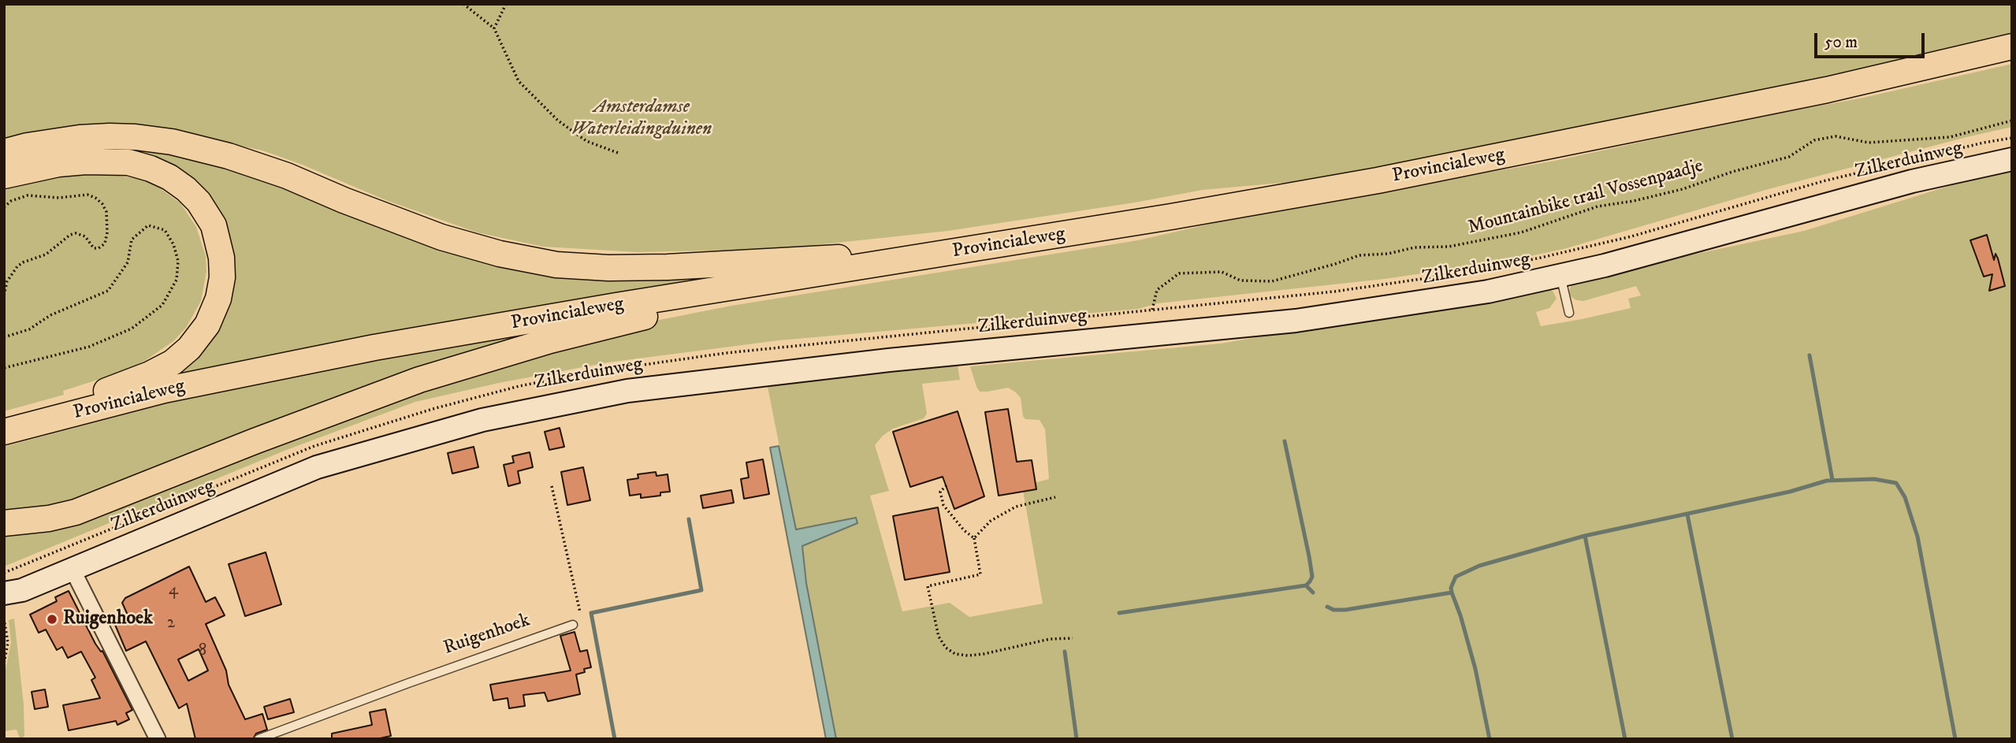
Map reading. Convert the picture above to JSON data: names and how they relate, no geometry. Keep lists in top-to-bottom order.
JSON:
{
  "streets": {
    "main road": ["Provincialeweg"],
    "street": ["Zilkerduinweg"],
    "lane": ["Ruigenhoek"],
    "path": ["Mountainbike trail Vossenpaadje"]
  },
  "crossings": [
    ["Zilkerduinweg", "Mountainbike trail Vossenpaadje"]
  ],
  "parks": ["Amsterdamse Waterleidingduinen"],
  "places": ["Ruigenhoek"],
  "house_numbers": ["4", "2", "8"],
  "scale_bar": "50 m"
}
